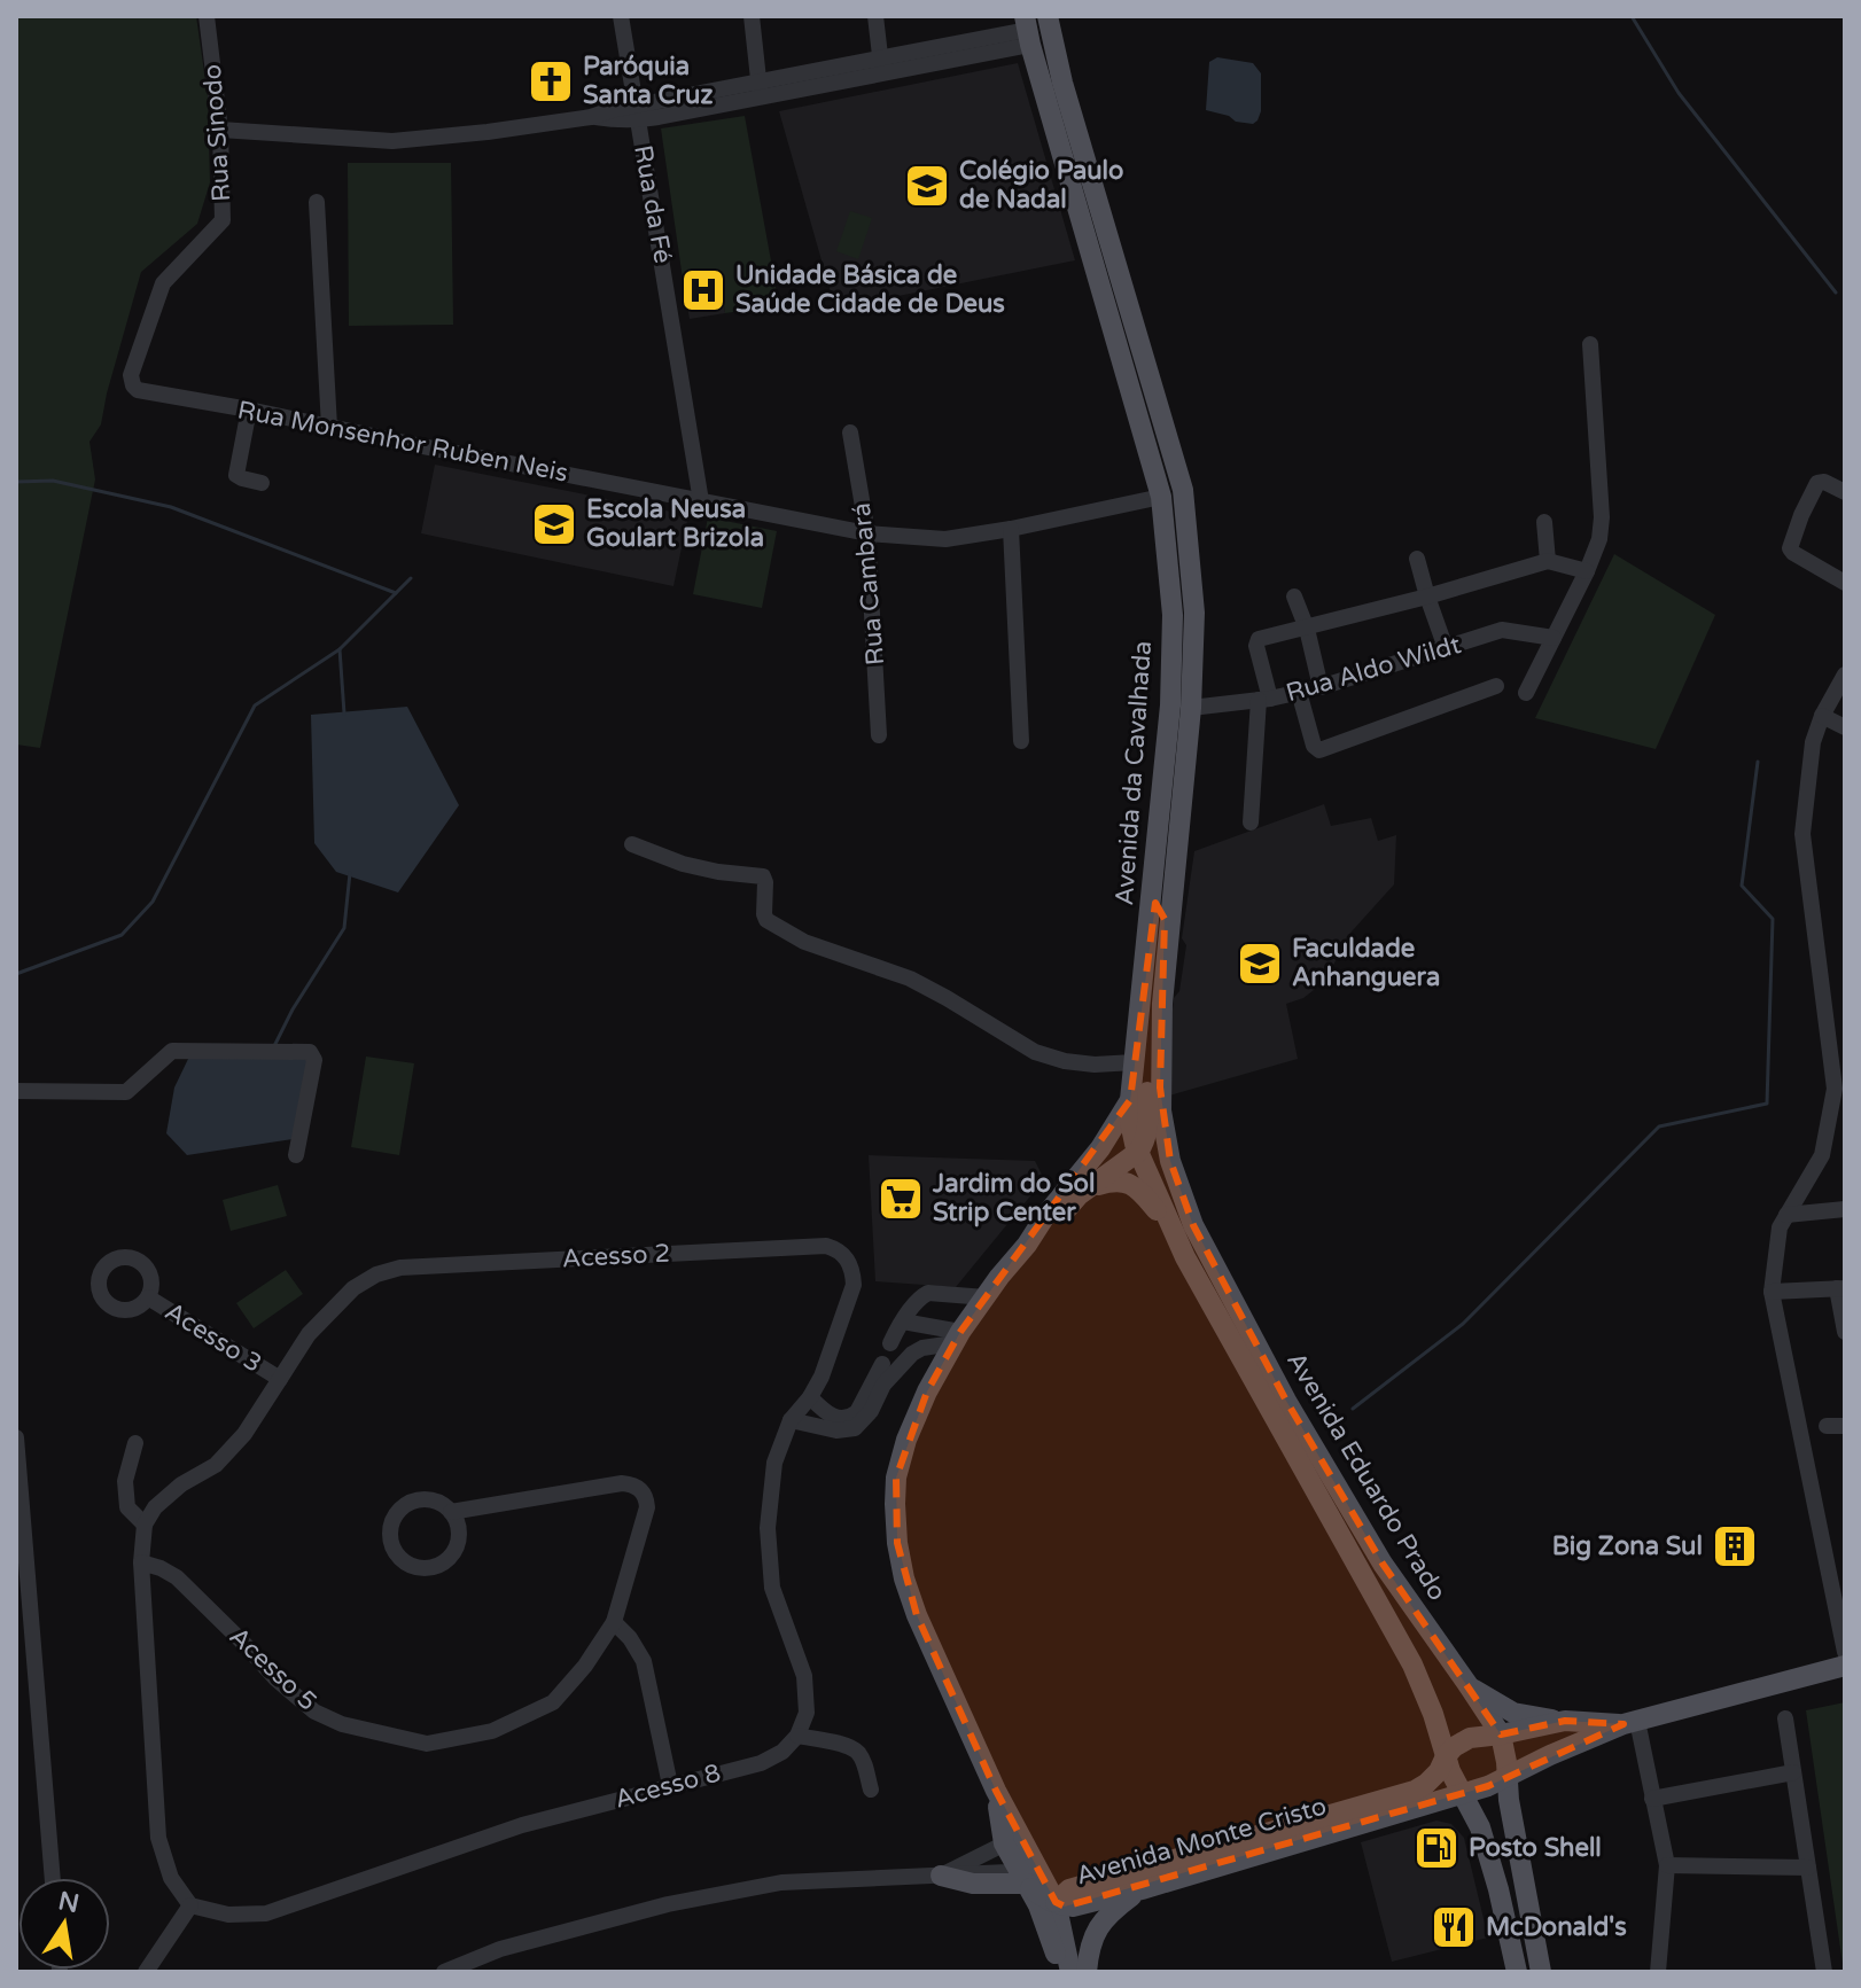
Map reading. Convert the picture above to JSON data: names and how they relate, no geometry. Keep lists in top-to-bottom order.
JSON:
{
  "streets": {
    "main road": ["Avenida da Cavalhada", "Avenida Eduardo Prado", "Avenida Monte Cristo"],
    "street": [
      "Rua Sinodo",
      "Rua da Fé",
      "Rua Monsenhor Ruben Neis",
      "Rua Cambará",
      "Rua Aldo Wildt",
      "Acesso 2",
      "Acesso 3",
      "Acesso 5",
      "Acesso 8"
    ]
  },
  "crossings": [
    ["Rua Sinodo", "Rua Monsenhor Ruben Neis"],
    ["Rua da Fé", "Rua Monsenhor Ruben Neis"],
    ["Rua Monsenhor Ruben Neis", "Rua Cambará"],
    ["Rua Monsenhor Ruben Neis", "Avenida da Cavalhada"],
    ["Rua Aldo Wildt", "Avenida da Cavalhada"],
    ["Avenida da Cavalhada", "Avenida Eduardo Prado"],
    ["Avenida da Cavalhada", "Avenida Monte Cristo"],
    ["Acesso 2", "Acesso 3"],
    ["Avenida Eduardo Prado", "Avenida Monte Cristo"]
  ],
  "places": {
    "church": ["Paróquia Santa Cruz"],
    "school or university": ["Colégio Paulo de Nadal", "Escola Neusa Goulart Brizola", "Faculdade Anhanguera"],
    "hospital": ["Unidade Básica de Saúde Cidade de Deus"],
    "supermarket": ["Jardim do Sol Strip Center"],
    "building": ["Big Zona Sul"],
    "fuel station": ["Posto Shell"],
    "restaurant": ["McDonald's"]
  },
  "north": "top"
}
